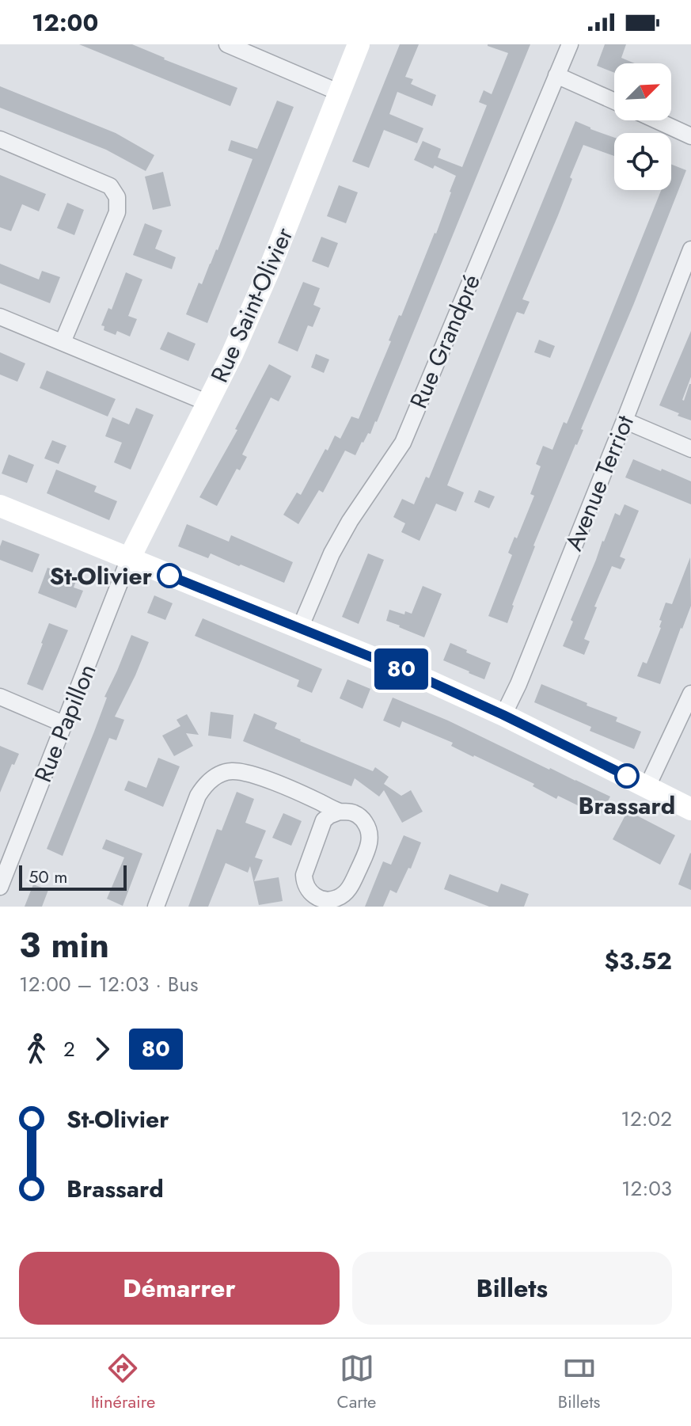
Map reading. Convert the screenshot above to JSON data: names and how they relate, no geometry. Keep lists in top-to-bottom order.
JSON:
{
  "streets": {
    "street": [
      "Rue Saint-Olivier",
      "Rue Grandpré",
      "Avenue Terriot",
      "Rue Papillon"
    ]
  },
  "crossings": [
    ["Rue Saint-Olivier", "Rue Papillon"]
  ],
  "places": ["St-Olivier", "Brassard"],
  "lines": ["bus line 80"],
  "scale_bar": "50 m",
  "north": "top right",
  "page": {
    "status": "12:00",
    "on_map": "80",
    "scale": "50 m",
    "heading": ["3 min", "12:00 – 12:03 · Bus", "$3.52"],
    "legs": ["2", "80"],
    "list": [
      {
        "name": "St-Olivier",
        "value": "12:02"
      },
      {
        "name": "Brassard",
        "value": "12:03"
      }
    ],
    "buttons": ["Démarrer", "Billets"],
    "tabs": ["Itinéraire", "Carte", "Billets"]
  }
}
